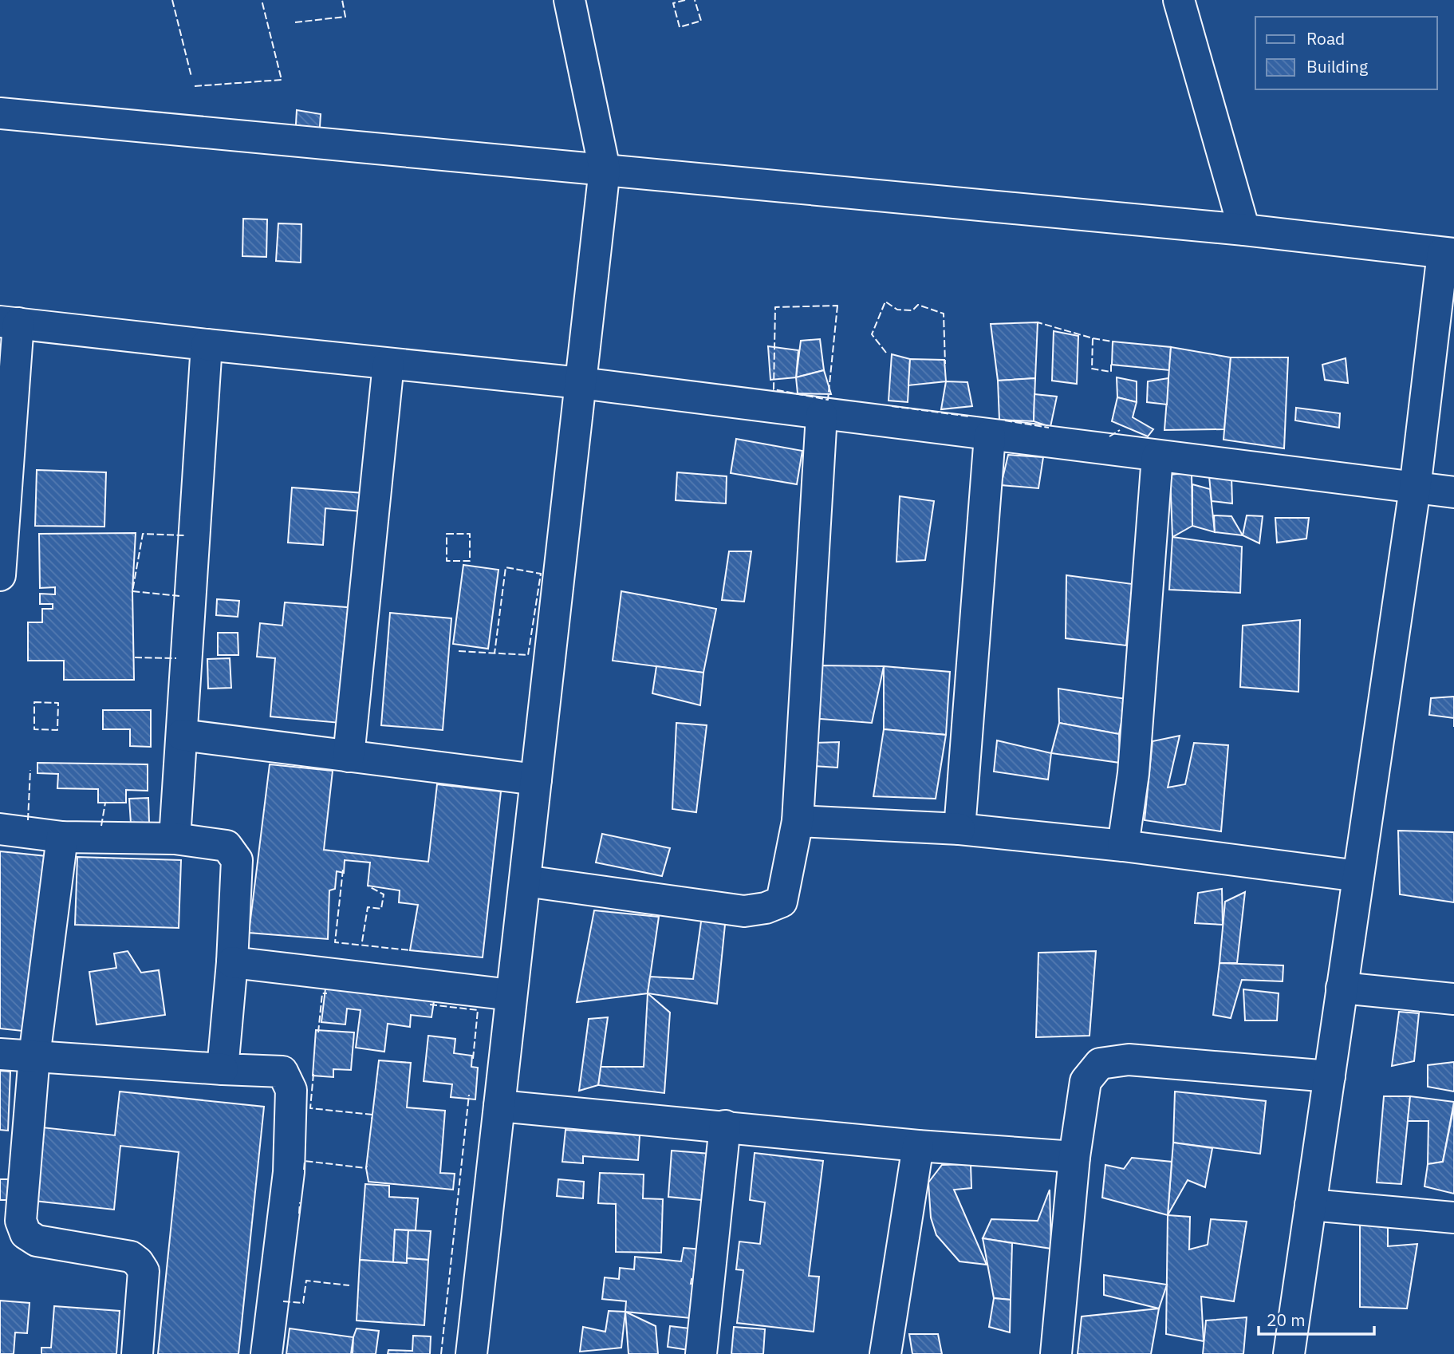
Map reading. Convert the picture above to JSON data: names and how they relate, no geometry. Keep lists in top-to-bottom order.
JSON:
{
  "legend": ["Road", "Building"],
  "scale_bar": "20 m"
}
